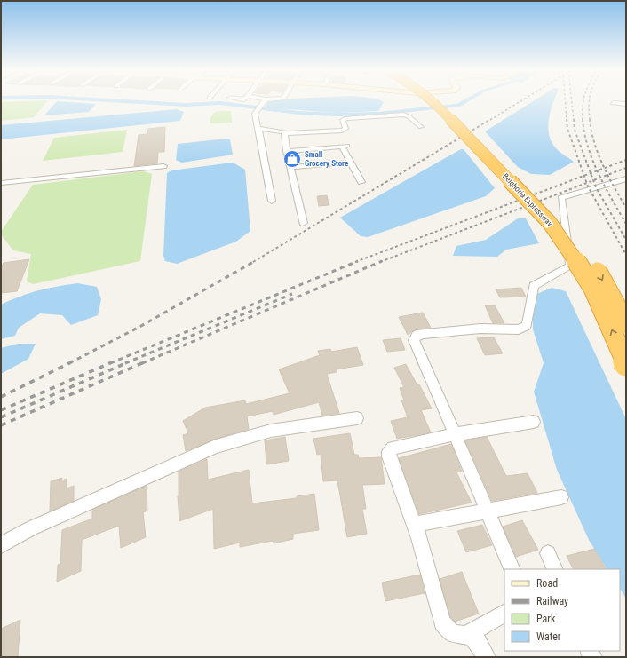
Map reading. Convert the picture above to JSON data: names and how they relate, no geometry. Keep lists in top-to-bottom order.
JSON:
{
  "streets": {
    "highway": ["Belghoria Expressway"]
  },
  "places": {
    "shop": ["Small Grocery Store"]
  },
  "legend": [
    "Road",
    "Railway",
    "Park",
    "Water"
  ]
}
